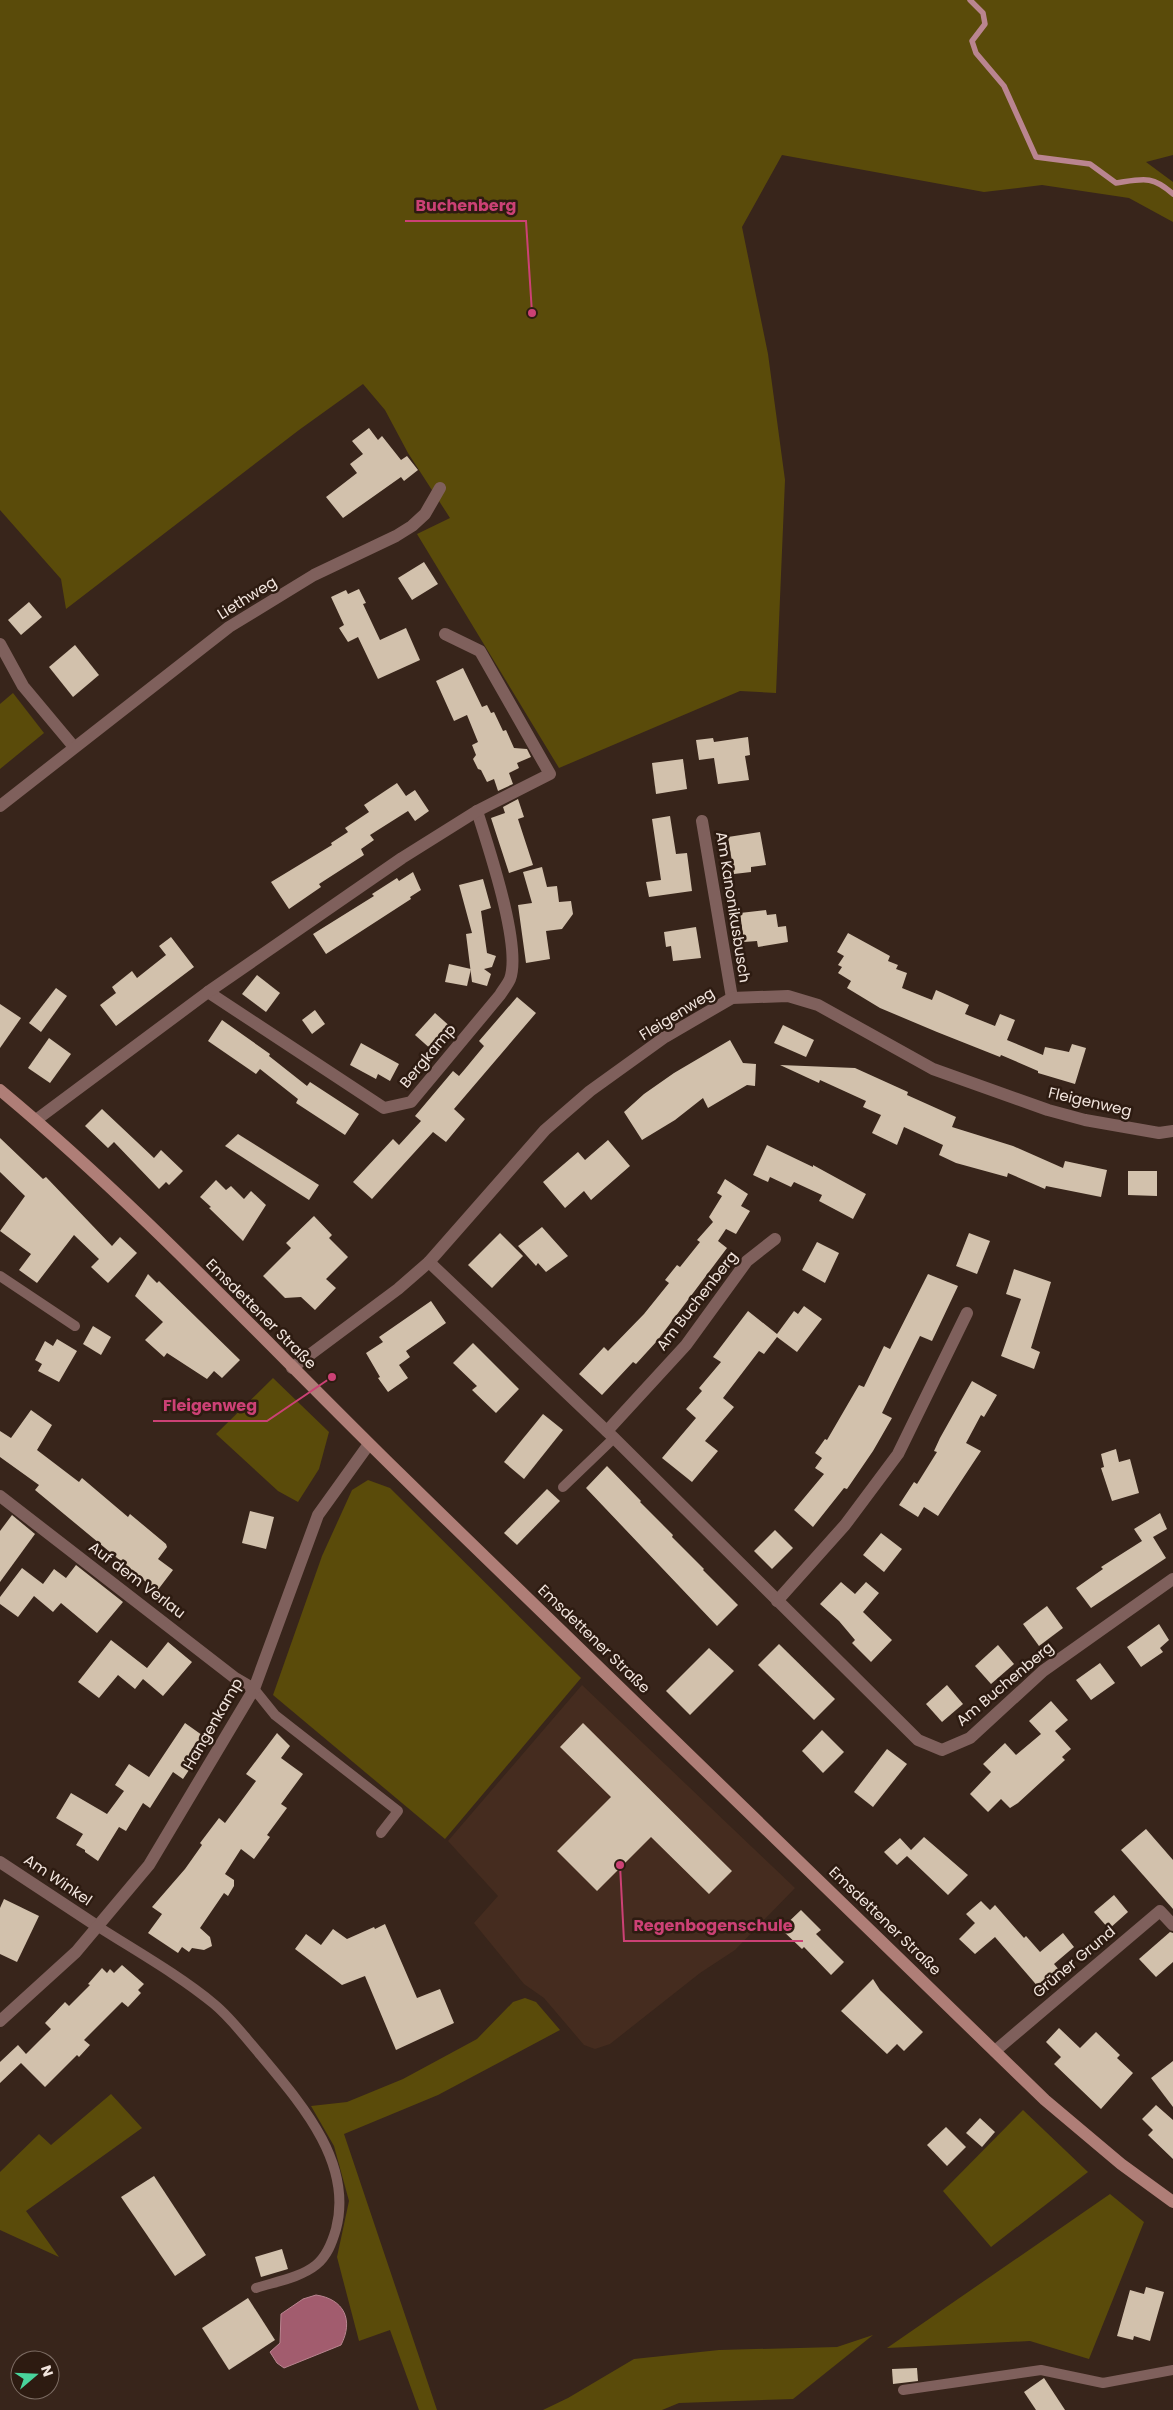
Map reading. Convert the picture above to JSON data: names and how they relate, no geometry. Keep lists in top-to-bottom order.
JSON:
{
  "streets": {
    "main road": ["Emsdettener Straße"],
    "street": [
      "Liethweg",
      "Am Kanonikusbusch",
      "Fleigenweg",
      "Bergkamp",
      "Am Buchenberg",
      "Auf dem Verlau",
      "Hangenkamp",
      "Am Winkel",
      "Grüner Grund"
    ]
  },
  "crossings": [
    ["Am Kanonikusbusch", "Fleigenweg"],
    ["Fleigenweg", "Am Buchenberg"],
    ["Fleigenweg", "Emsdettener Straße"],
    ["Emsdettener Straße", "Hangenkamp"],
    ["Emsdettener Straße", "Grüner Grund"],
    ["Auf dem Verlau", "Hangenkamp"],
    ["Hangenkamp", "Am Winkel"]
  ],
  "places": ["Buchenberg", "Fleigenweg", "Regenbogenschule"],
  "north": "right"
}
